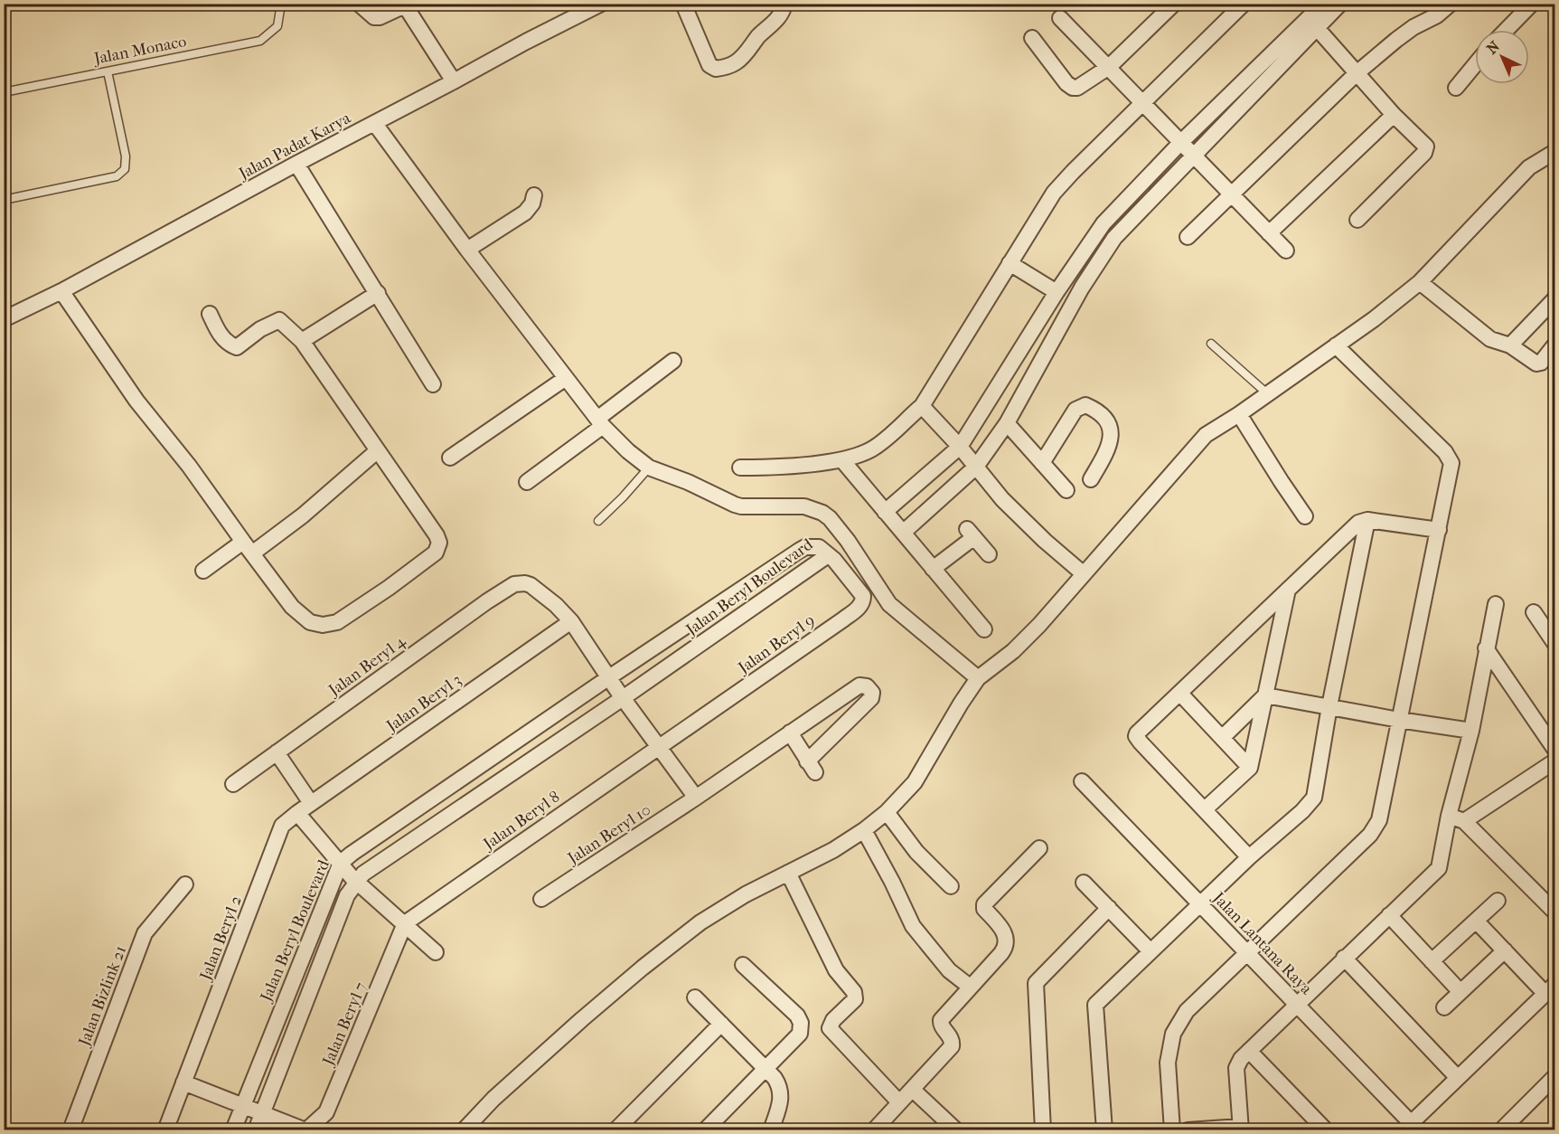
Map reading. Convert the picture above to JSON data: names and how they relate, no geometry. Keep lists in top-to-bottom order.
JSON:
{
  "streets": {
    "street": [
      "Jalan Padat Karya",
      "Jalan Beryl Boulevard",
      "Jalan Beryl 9",
      "Jalan Beryl 4",
      "Jalan Beryl 3",
      "Jalan Beryl 8",
      "Jalan Beryl 10",
      "Jalan Beryl 2",
      "Jalan Lantana Raya",
      "Jalan Bizlink 21",
      "Jalan Beryl 7"
    ],
    "lane": ["Jalan Monaco"]
  },
  "crossings": [
    ["Jalan Beryl Boulevard", "Jalan Beryl 9"],
    ["Jalan Beryl 9", "Jalan Beryl 8"],
    ["Jalan Beryl 4", "Jalan Beryl 3"],
    ["Jalan Beryl 3", "Jalan Beryl 2"],
    ["Jalan Beryl 8", "Jalan Beryl 7"]
  ],
  "north": "top left"
}
